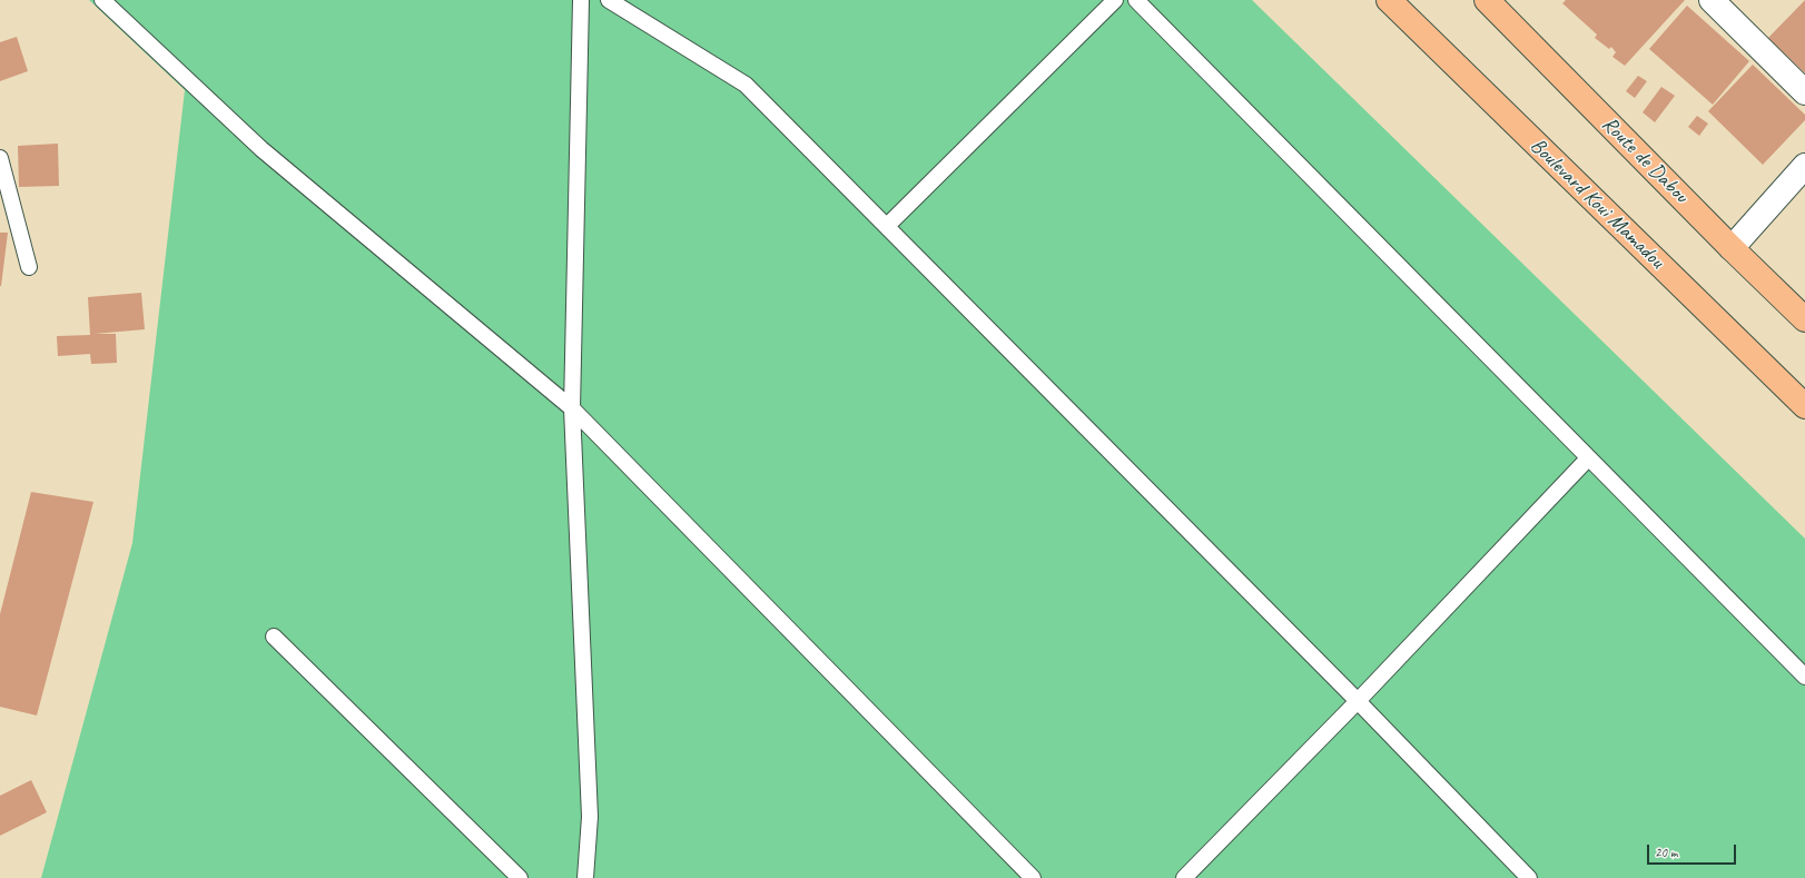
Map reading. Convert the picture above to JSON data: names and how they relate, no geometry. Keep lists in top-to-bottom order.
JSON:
{
  "streets": {
    "main road": ["Route de Dabou", "Boulevard Koui Mamadou"]
  },
  "scale_bar": "20 m"
}
